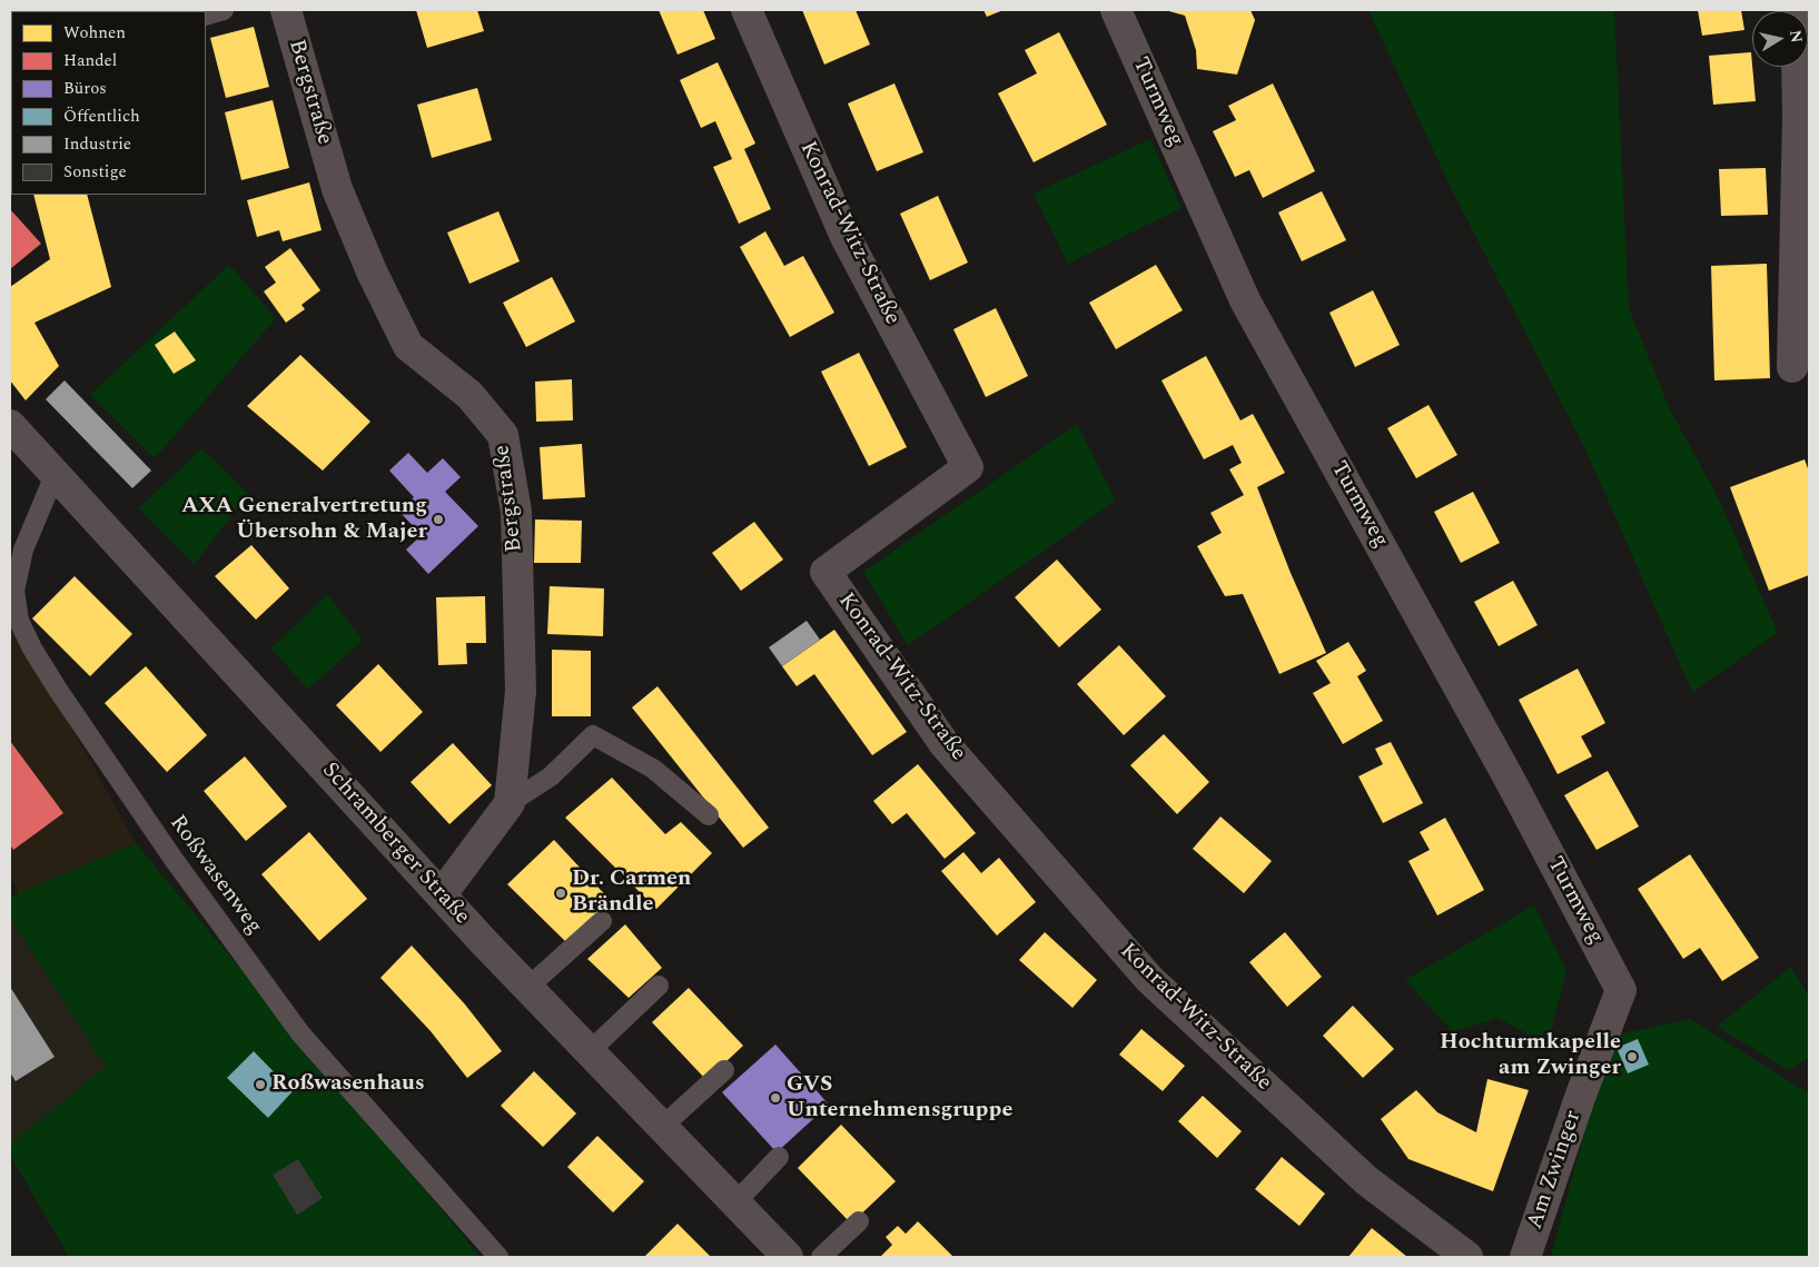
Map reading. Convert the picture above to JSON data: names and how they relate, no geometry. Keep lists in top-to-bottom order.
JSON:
{
  "streets": {
    "street": [
      "Bergstraße",
      "Turmweg",
      "Konrad-Witz-Straße",
      "Schramberger Straße",
      "Am Zwinger"
    ],
    "lane": ["Roßwasenweg"]
  },
  "crossings": [
    ["Turmweg", "Am Zwinger"],
    ["Schramberger Straße", "Roßwasenweg"]
  ],
  "places": [
    "AXA Generalvertretung Übersohn & Majer",
    "Dr. Carmen Brändle",
    "Hochturmkapelle am Zwinger",
    "Roßwasenhaus",
    "GVS Unternehmensgruppe"
  ],
  "legend": [
    "Wohnen",
    "Handel",
    "Büros",
    "Öffentlich",
    "Industrie",
    "Sonstige"
  ],
  "north": "right"
}
